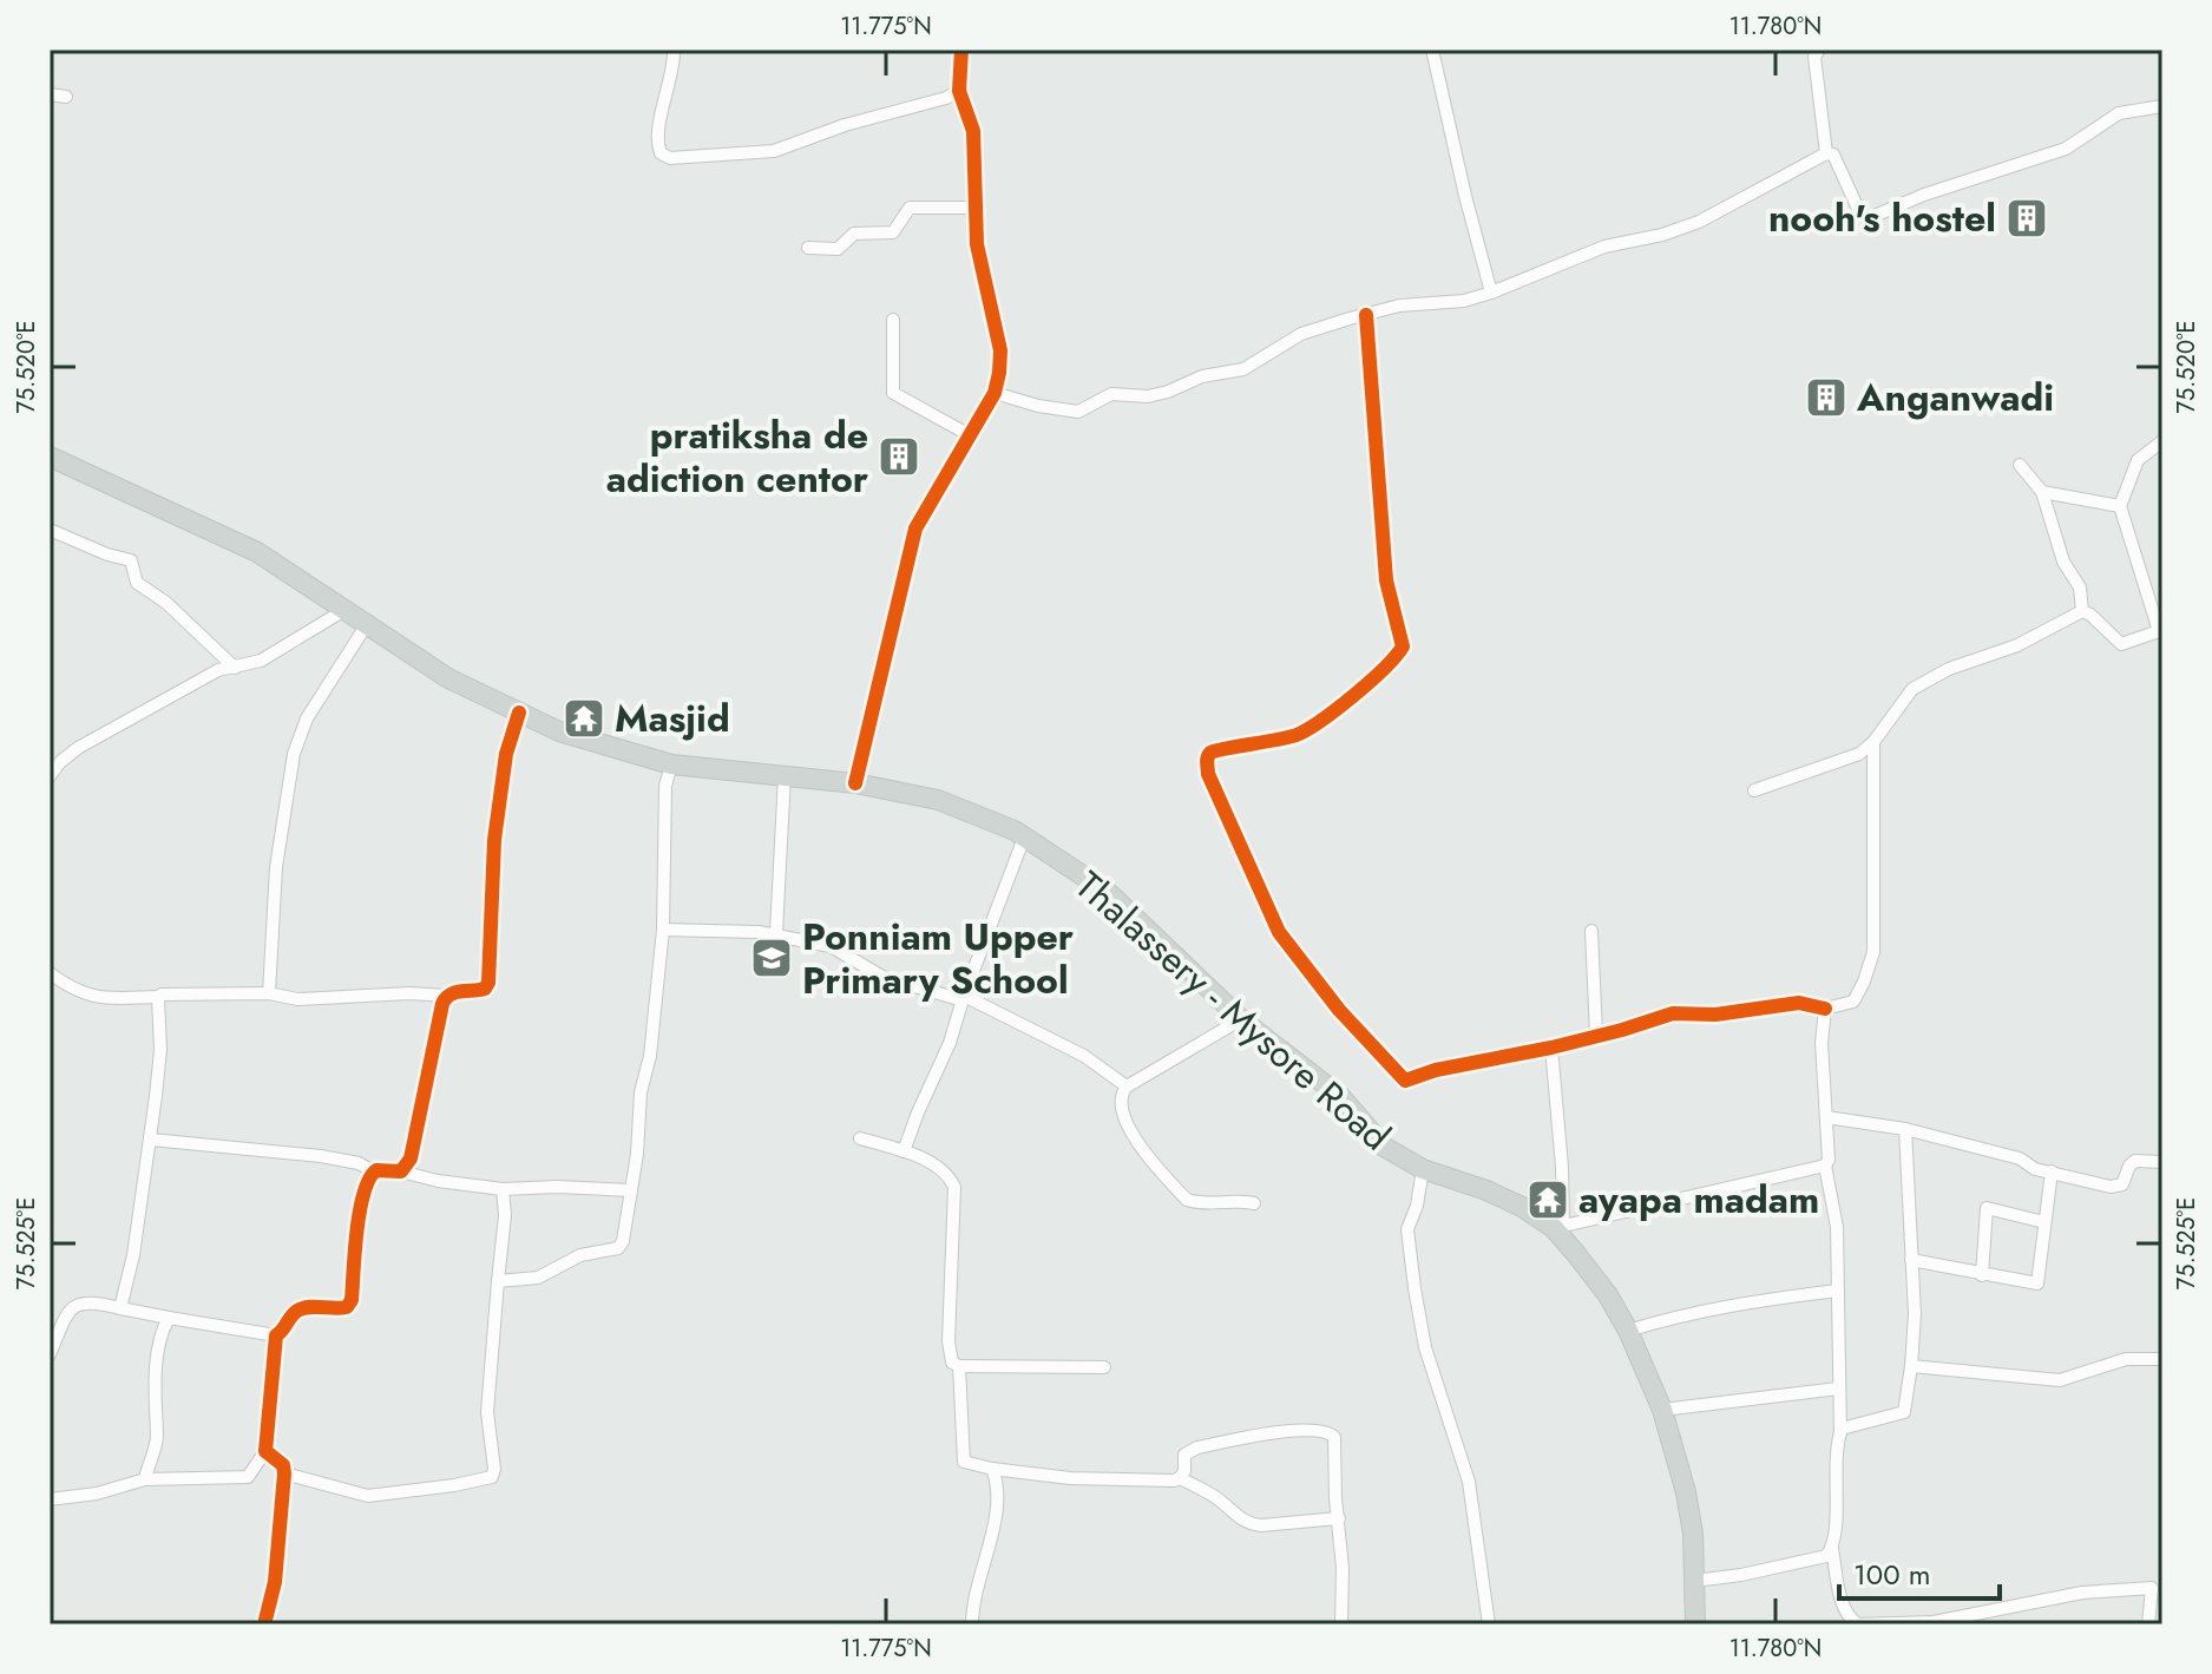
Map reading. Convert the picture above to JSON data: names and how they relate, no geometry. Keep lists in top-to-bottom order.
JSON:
{
  "streets": {
    "main road": ["Thalassery - Mysore Road"]
  },
  "places": {
    "building": ["nooh's hostel", "Anganwadi", "pratiksha de adiction centor"],
    "temple": ["Masjid", "ayapa madam"],
    "school or university": ["Ponniam Upper Primary School"]
  },
  "scale_bar": "100 m",
  "coordinates": [
    "11.775°N",
    "11.780°N",
    "75.520°E",
    "75.525°E"
  ]
}
